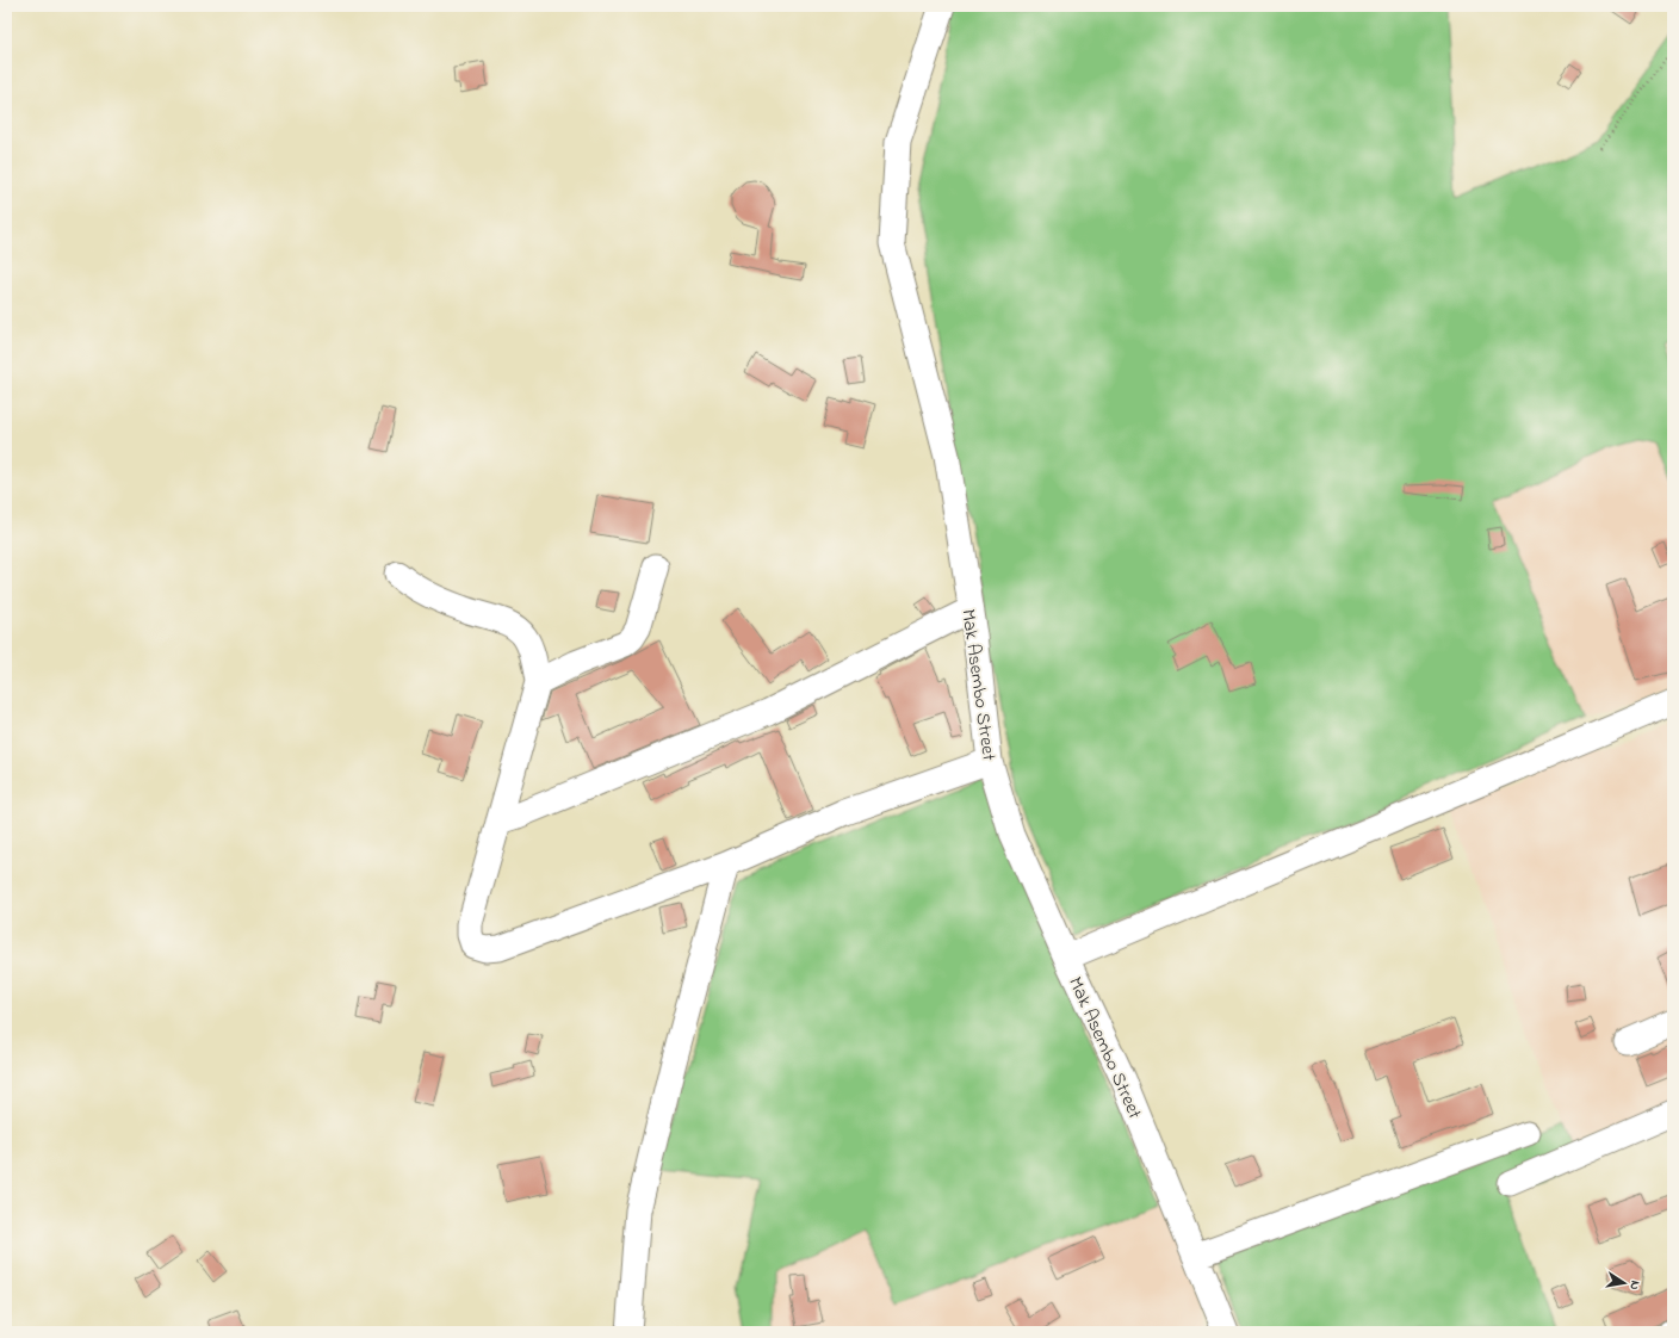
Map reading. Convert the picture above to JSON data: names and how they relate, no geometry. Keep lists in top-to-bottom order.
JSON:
{
  "streets": {
    "street": ["Mak Asembo Street"]
  },
  "north": "right"
}
